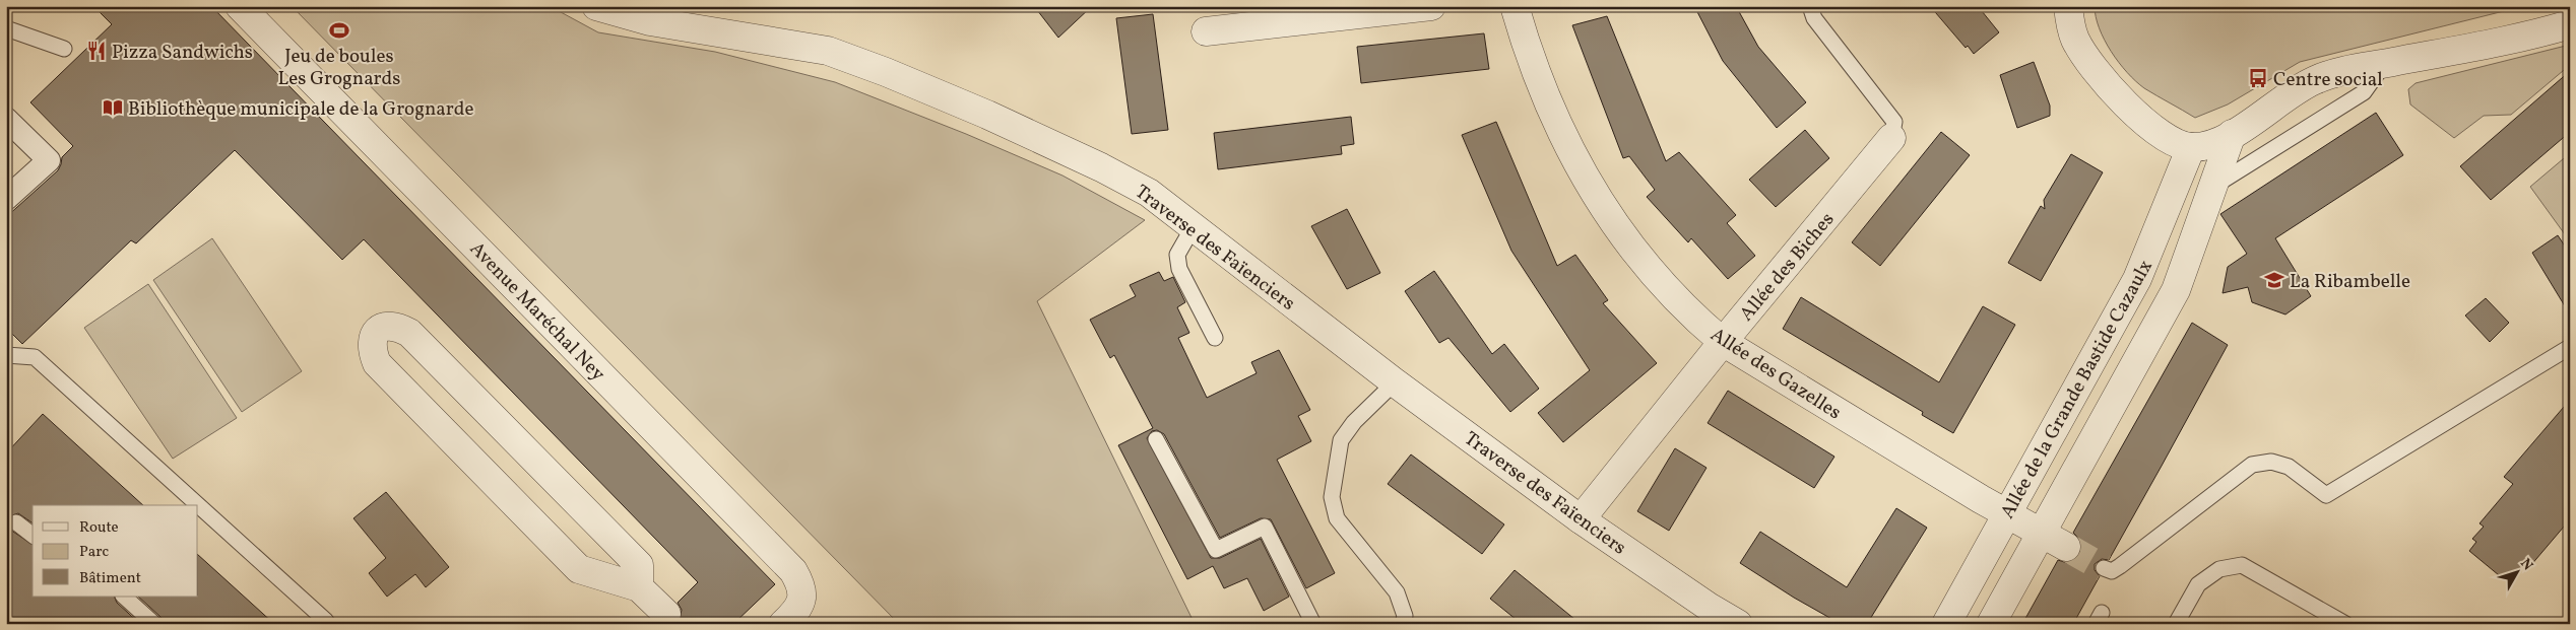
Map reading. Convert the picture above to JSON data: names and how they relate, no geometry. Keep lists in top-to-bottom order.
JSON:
{
  "streets": {
    "street": [
      "Traverse des Faïenciers",
      "Allée des Biches",
      "Avenue Maréchal Ney",
      "Allée des Gazelles",
      "Allée de la Grande Bastide Cazaulx"
    ]
  },
  "crossings": [
    ["Traverse des Faïenciers", "Allée des Biches"],
    ["Allée des Biches", "Allée des Gazelles"],
    ["Allée des Gazelles", "Allée de la Grande Bastide Cazaulx"]
  ],
  "places": {
    "sports": ["Jeu de boules Les Grognards"],
    "restaurant": ["Pizza Sandwichs"],
    "bus stop": ["Centre social"],
    "library": ["Bibliothèque municipale de la Grognarde"],
    "school or university": ["La Ribambelle"]
  },
  "legend": ["Route", "Parc", "Bâtiment"],
  "north": "top right"
}
